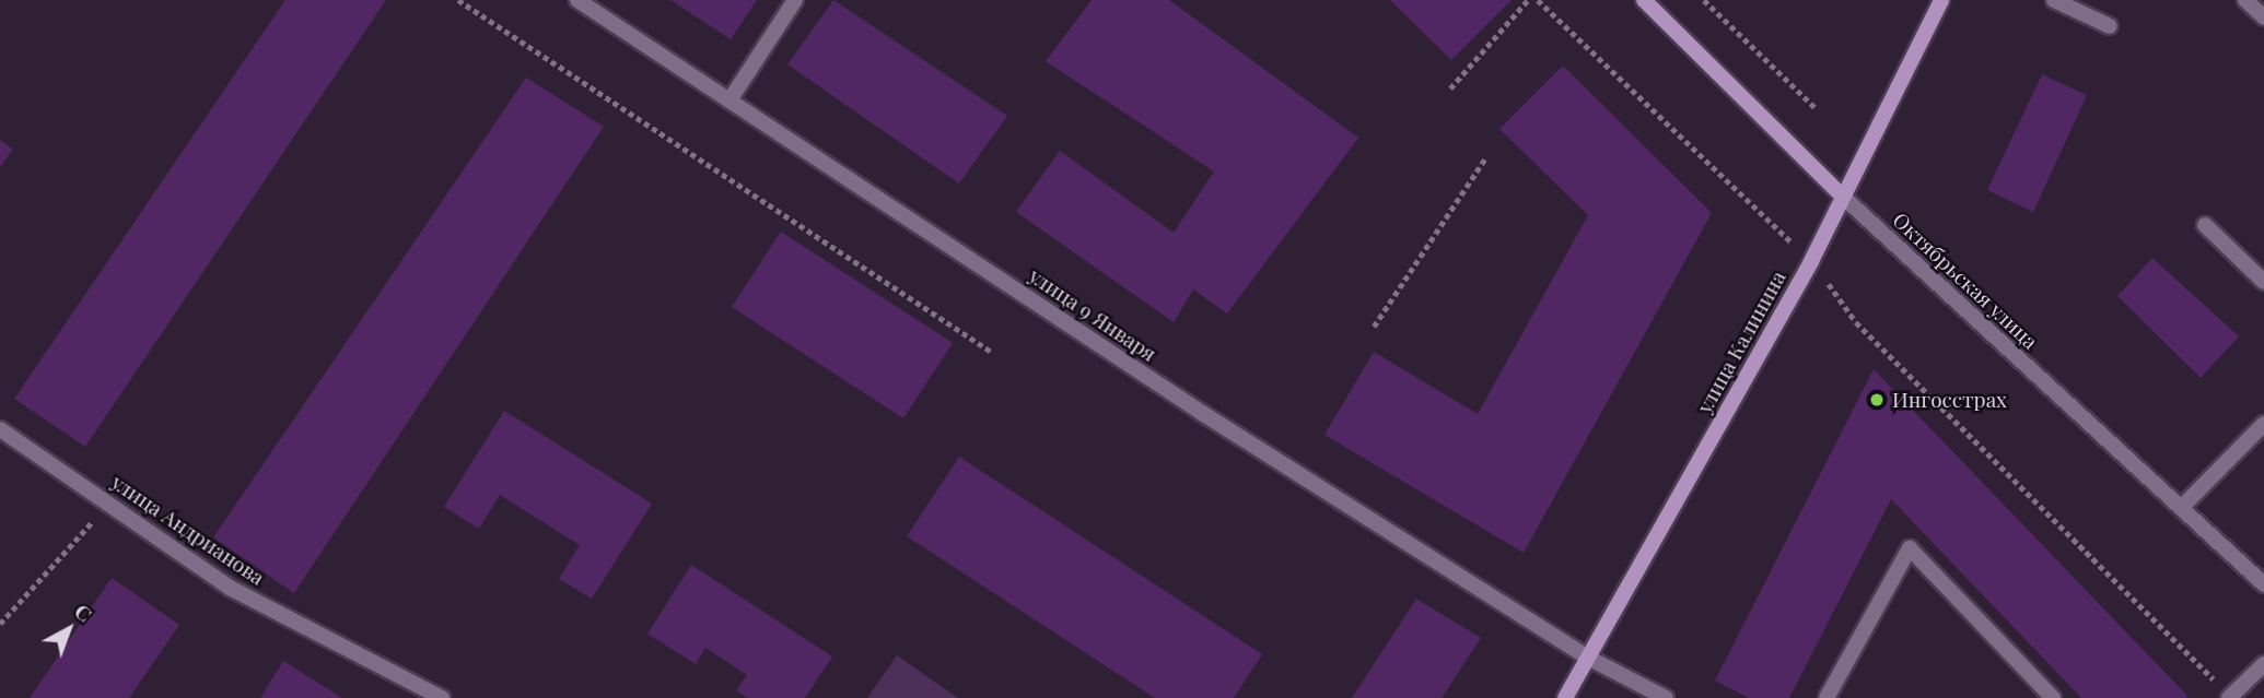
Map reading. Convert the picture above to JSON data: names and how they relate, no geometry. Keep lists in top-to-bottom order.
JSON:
{
  "streets": {
    "main road": ["Октябрьская улица", "улица Калинина"],
    "street": ["улица 9 Января", "улица Андрианова"]
  },
  "crossings": [
    ["Октябрьская улица", "улица Калинина"],
    ["улица 9 Января", "улица Калинина"]
  ],
  "places": ["Ингосстрах"],
  "north": "top right"
}
